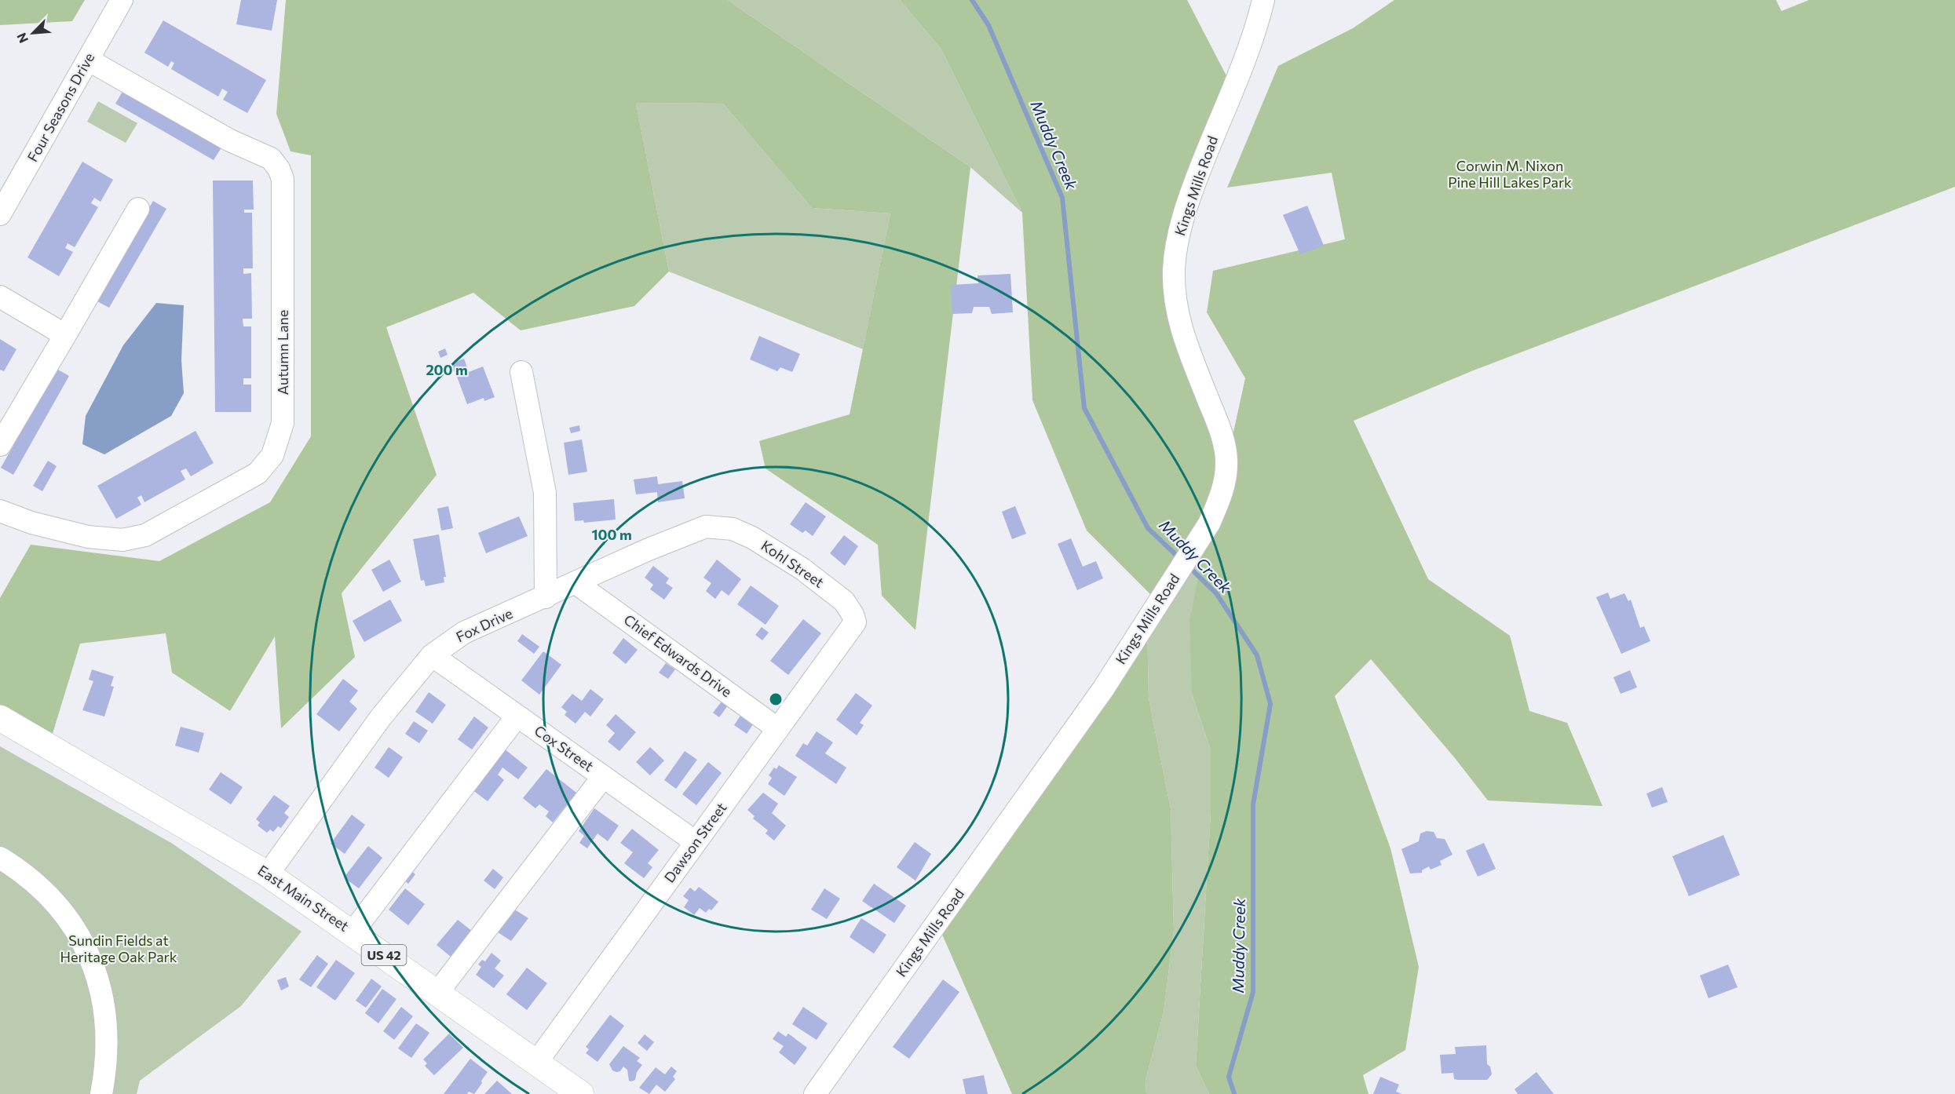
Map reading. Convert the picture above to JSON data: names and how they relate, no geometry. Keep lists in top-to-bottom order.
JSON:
{
  "streets": {
    "main road": ["East Main Street", "US 42"],
    "street": [
      "Four Seasons Drive",
      "Kings Mills Road",
      "Autumn Lane",
      "Kohl Street",
      "Fox Drive",
      "Chief Edwards Drive",
      "Cox Street",
      "Dawson Street"
    ]
  },
  "crossings": [
    ["Four Seasons Drive", "Autumn Lane"],
    ["Kohl Street", "Fox Drive"],
    ["Kohl Street", "Dawson Street"],
    ["Fox Drive", "Chief Edwards Drive"],
    ["Fox Drive", "Cox Street"],
    ["Fox Drive", "East Main Street"],
    ["Chief Edwards Drive", "Dawson Street"],
    ["Cox Street", "Dawson Street"],
    ["Dawson Street", "East Main Street"]
  ],
  "water": ["Muddy Creek"],
  "parks": ["Corwin M. Nixon Pine Hill Lakes Park", "Sundin Fields at Heritage Oak Park"],
  "north": "bottom left",
  "rings": ["200 m", "100 m"]
}
